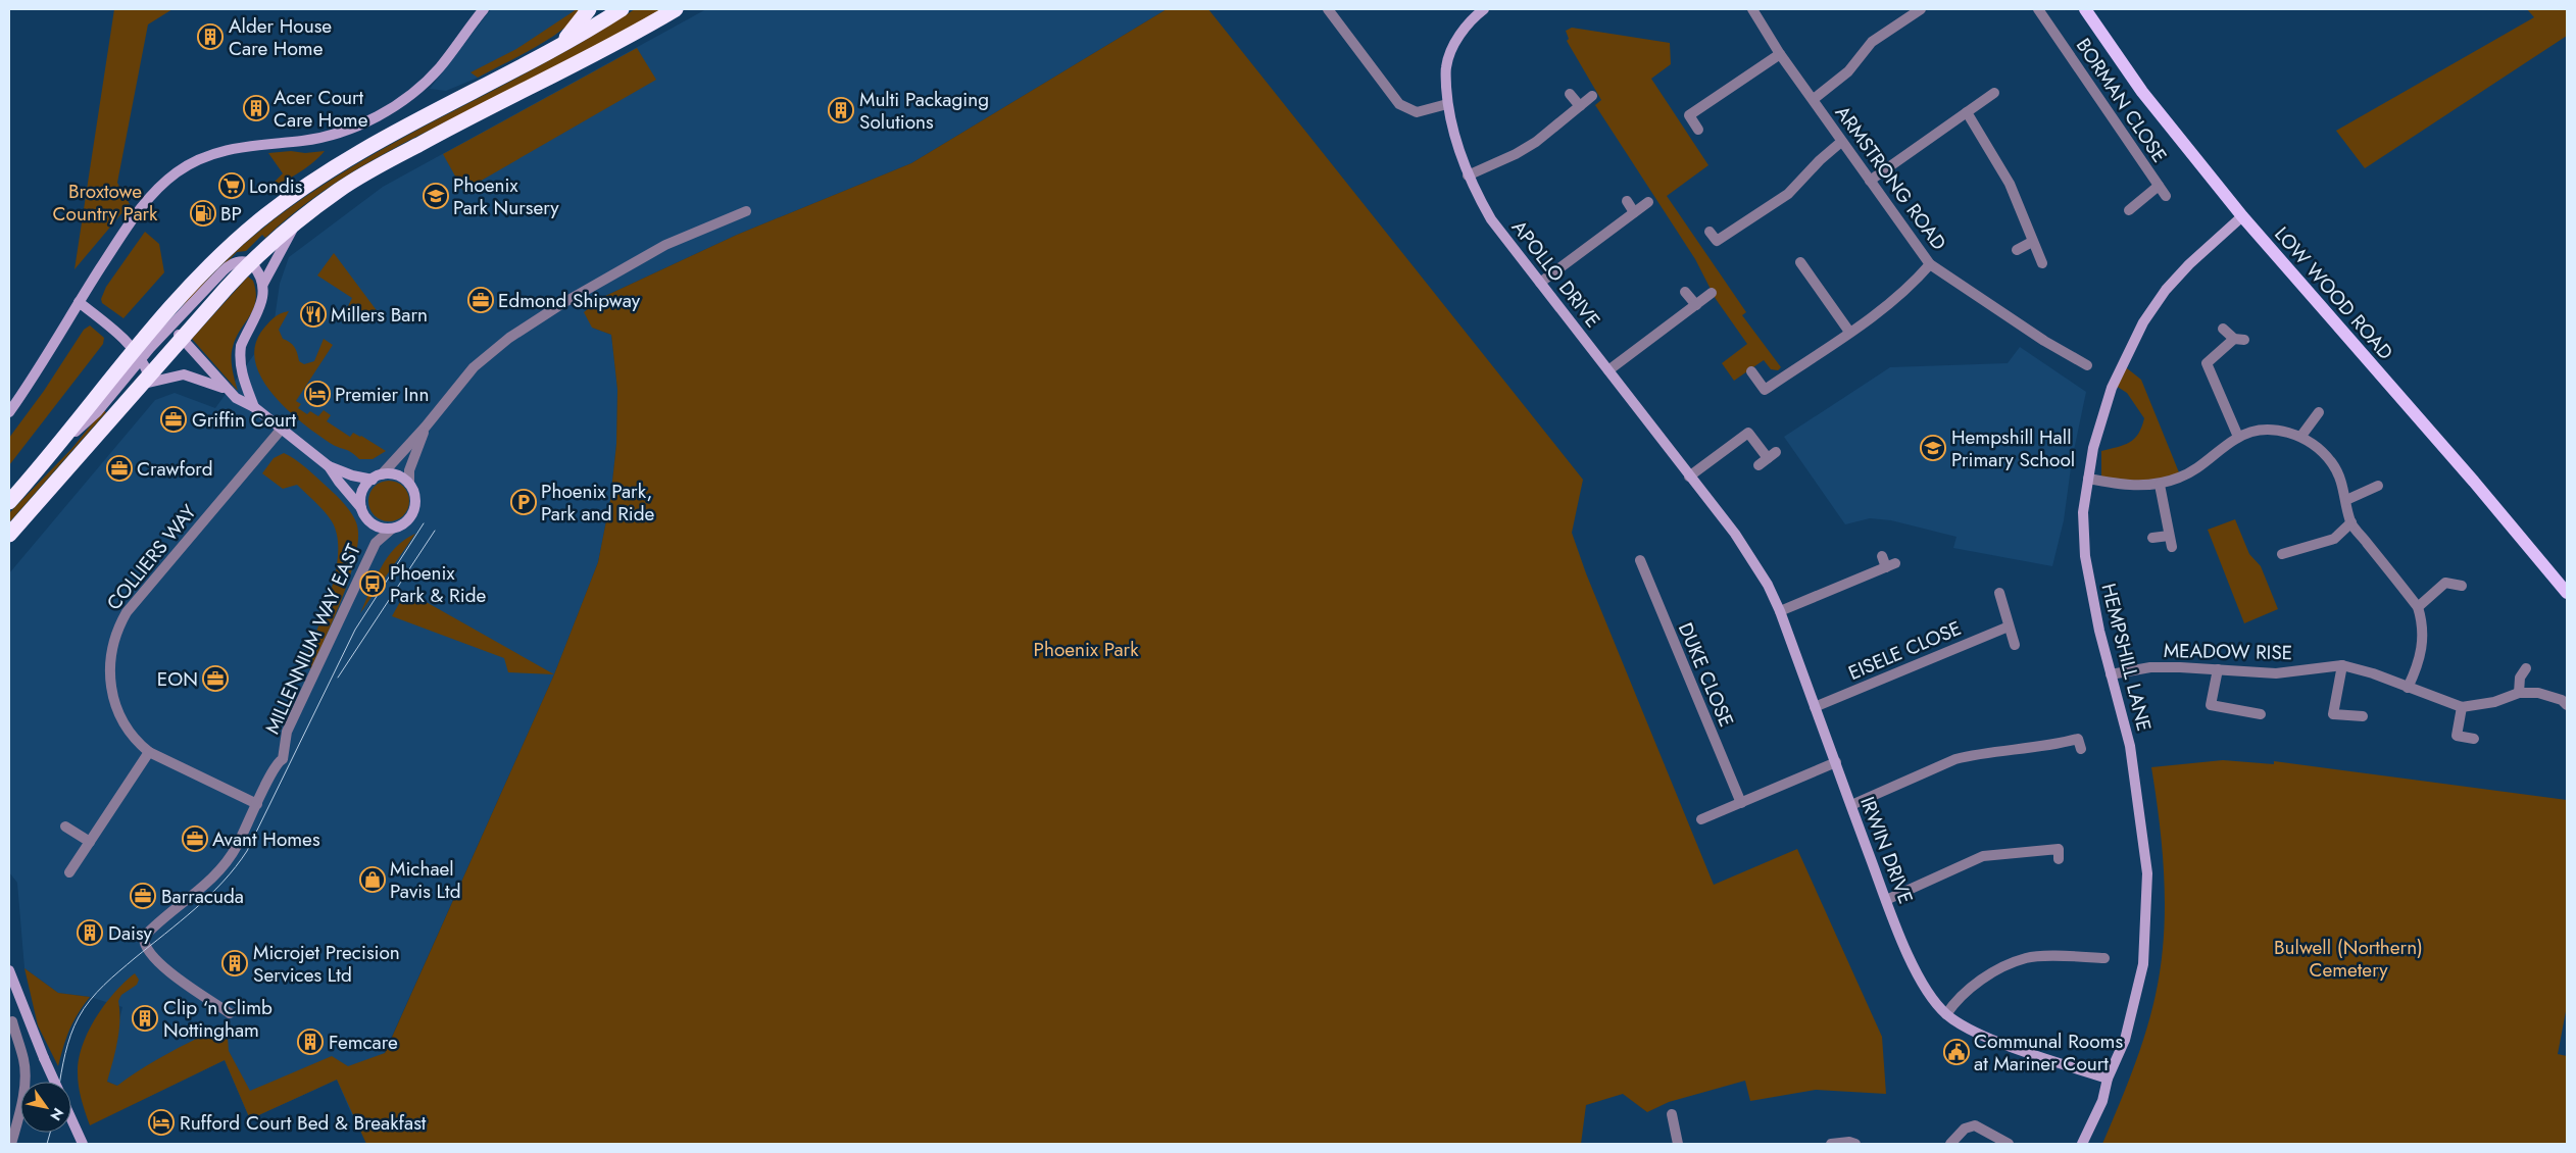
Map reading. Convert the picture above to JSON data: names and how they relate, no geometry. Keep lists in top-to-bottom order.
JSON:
{
  "streets": {
    "main road": ["LOW WOOD ROAD"],
    "street": [
      "BORMAN CLOSE",
      "ARMSTRONG ROAD",
      "APOLLO DRIVE",
      "COLLIERS WAY",
      "MILLENNIUM WAY EAST",
      "EISELE CLOSE",
      "MEADOW RISE",
      "HEMPSHILL LANE",
      "DUKE CLOSE",
      "IRWIN DRIVE"
    ]
  },
  "crossings": [
    ["APOLLO DRIVE", "IRWIN DRIVE"],
    ["LOW WOOD ROAD", "HEMPSHILL LANE"],
    ["COLLIERS WAY", "MILLENNIUM WAY EAST"],
    ["EISELE CLOSE", "IRWIN DRIVE"],
    ["MEADOW RISE", "HEMPSHILL LANE"],
    ["HEMPSHILL LANE", "IRWIN DRIVE"]
  ],
  "parks": ["Broxtowe Country Park", "Phoenix Park", "Bulwell (Northern) Cemetery"],
  "places": {
    "building": [
      "Alder House Care Home",
      "Acer Court Care Home",
      "Multi Packaging Solutions",
      "Daisy",
      "Microjet Precision Services Ltd",
      "Clip ‘n Climb Nottingham",
      "Femcare"
    ],
    "supermarket": ["Londis"],
    "school or university": ["Phoenix Park Nursery", "Hempshill Hall Primary School"],
    "fuel station": ["BP"],
    "office": [
      "Edmond Shipway",
      "Griffin Court",
      "Crawford",
      "EON",
      "Avant Homes",
      "Barracuda"
    ],
    "restaurant": ["Millers Barn"],
    "hotel": ["Premier Inn", "Rufford Court Bed & Breakfast"],
    "parking": ["Phoenix Park, Park and Ride"],
    "bus stop": ["Phoenix Park & Ride"],
    "shop": ["Michael Pavis Ltd"],
    "public building": ["Communal Rooms at Mariner Court"]
  },
  "north": "bottom right"
}
